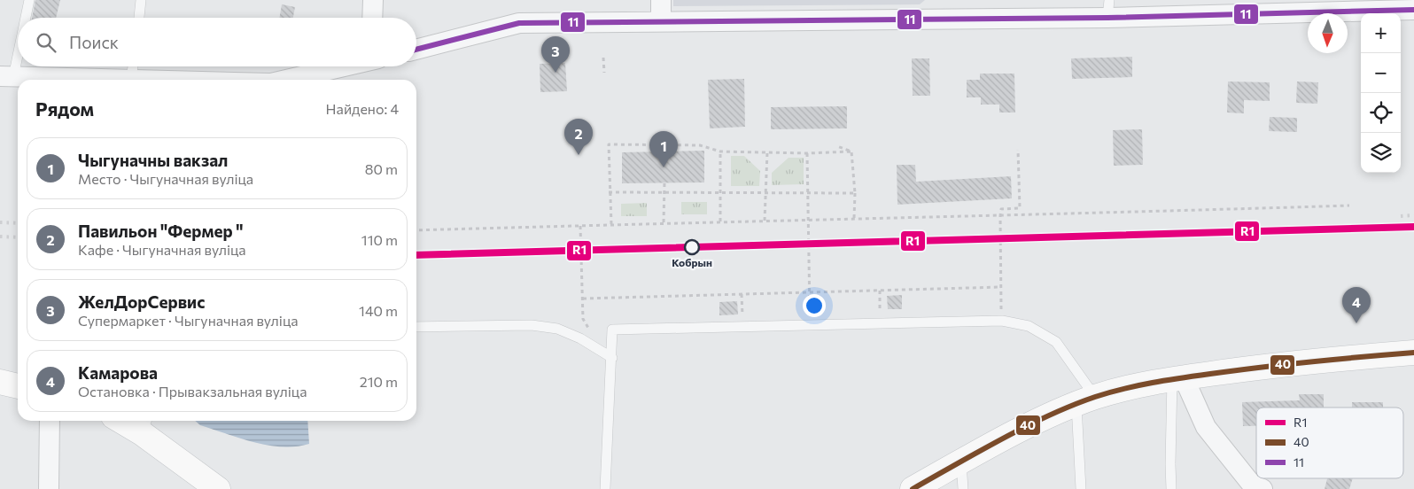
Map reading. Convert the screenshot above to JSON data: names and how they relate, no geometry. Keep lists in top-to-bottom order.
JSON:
{
  "places": ["Кобрын"],
  "lines": ["transit line 11", "transit line R1", "transit line 40"],
  "legend": ["R1", "40", "11"],
  "north": "bottom",
  "page": {
    "map_buttons": ["+", "−"],
    "search": "Поиск",
    "pins": [
      "3",
      "2",
      "1",
      "4"
    ],
    "heading": ["Рядом", "Найдено: 4"],
    "list": [
      {
        "mark": "1",
        "name": "Чыгуначны вакзал",
        "note": "Место · Чыгуначная вуліца",
        "value": "80 m"
      },
      {
        "mark": "2",
        "name": "Павильон \"Фермер \"",
        "note": "Кафе · Чыгуначная вуліца",
        "value": "110 m"
      },
      {
        "mark": "3",
        "name": "ЖелДорСервис",
        "note": "Супермаркет · Чыгуначная вуліца",
        "value": "140 m"
      },
      {
        "mark": "4",
        "name": "Камарова",
        "note": "Остановка · Прывакзальная вуліца",
        "value": "210 m"
      }
    ]
  }
}
